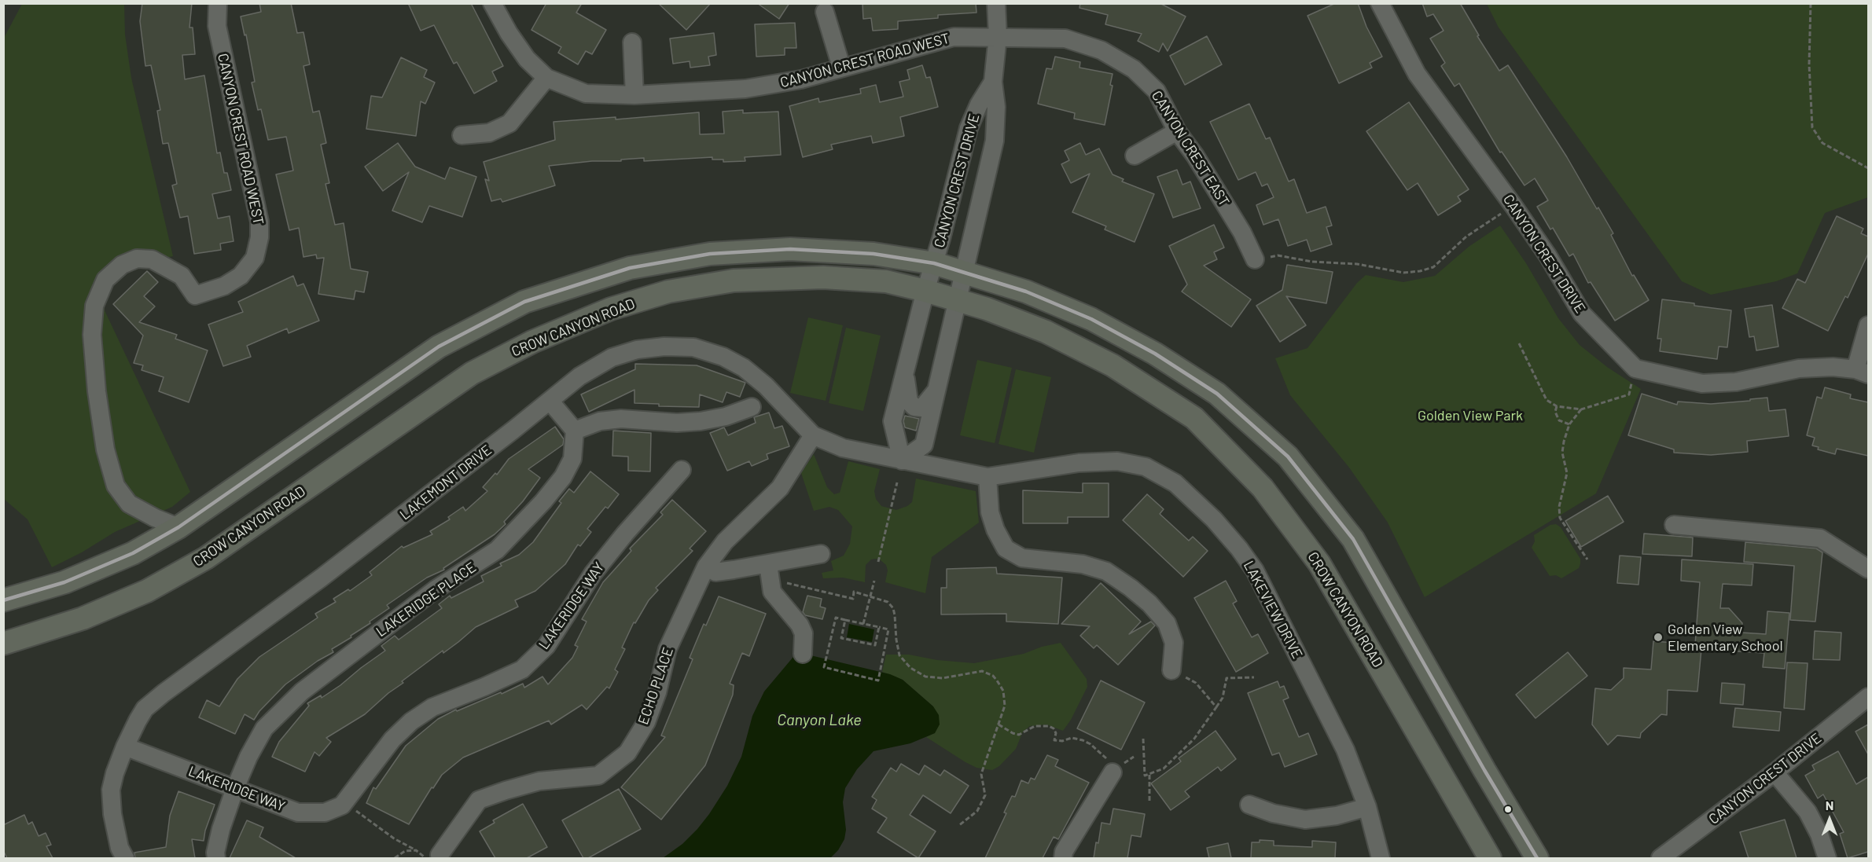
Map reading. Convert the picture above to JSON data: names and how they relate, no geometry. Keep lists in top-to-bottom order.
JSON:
{
  "streets": {
    "main road": ["CROW CANYON ROAD"],
    "street": [
      "CANYON CREST ROAD WEST",
      "CANYON CREST EAST",
      "CANYON CREST DRIVE",
      "LAKEMONT DRIVE",
      "LAKERIDGE PLACE",
      "LAKERIDGE WAY",
      "LAKEVIEW DRIVE",
      "ECHO PLACE"
    ]
  },
  "crossings": [
    ["CANYON CREST ROAD WEST", "CANYON CREST EAST"],
    ["CANYON CREST ROAD WEST", "CANYON CREST DRIVE"],
    ["CANYON CREST EAST", "CANYON CREST DRIVE"],
    ["CANYON CREST DRIVE", "CROW CANYON ROAD"],
    ["CANYON CREST DRIVE", "LAKEMONT DRIVE"],
    ["CANYON CREST DRIVE", "LAKEVIEW DRIVE"],
    ["LAKEMONT DRIVE", "LAKERIDGE WAY"],
    ["LAKEMONT DRIVE", "LAKEVIEW DRIVE"],
    ["LAKEMONT DRIVE", "ECHO PLACE"],
    ["LAKERIDGE PLACE", "LAKERIDGE WAY"]
  ],
  "water": ["Canyon Lake"],
  "parks": ["Golden View Park"],
  "places": ["Golden View Elementary School"],
  "north": "top"
}
